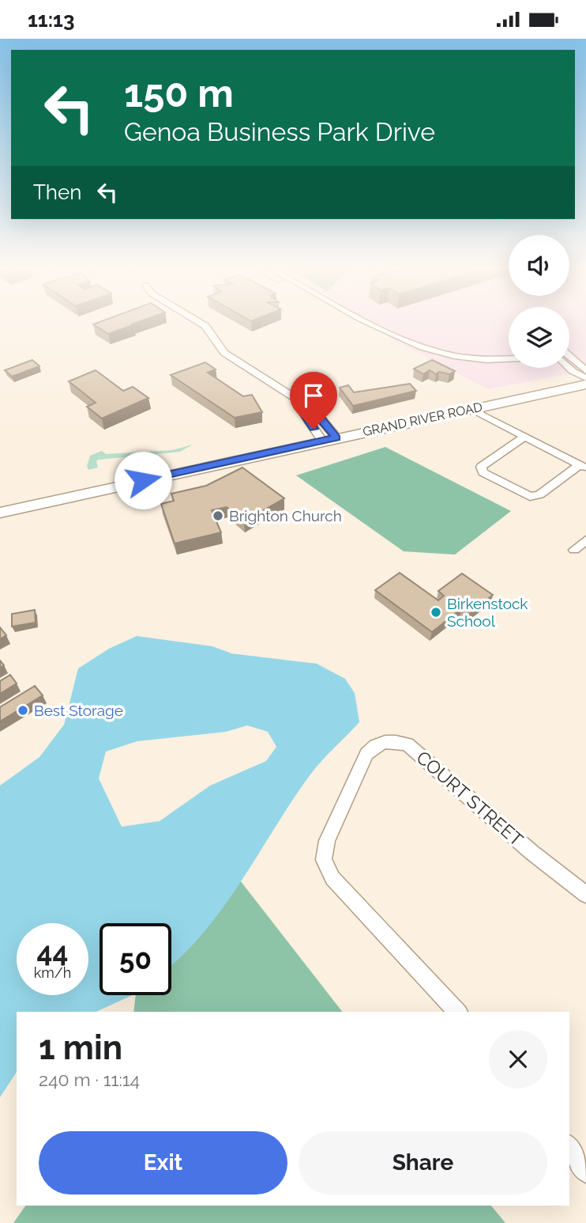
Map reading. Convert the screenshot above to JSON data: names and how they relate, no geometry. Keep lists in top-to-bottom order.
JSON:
{
  "streets": {
    "main road": ["GRAND RIVER ROAD"],
    "street": ["COURT STREET"]
  },
  "places": ["Brighton Church", "Birkenstock School", "Best Storage"],
  "page": {
    "status": "11:13",
    "turn": ["150 m", "Genoa Business Park Drive"],
    "then": "Then",
    "speed": "44 km/h",
    "limit": "50",
    "heading": ["1 min", "240 m · 11:14"],
    "buttons": ["Exit", "Share"]
  }
}
